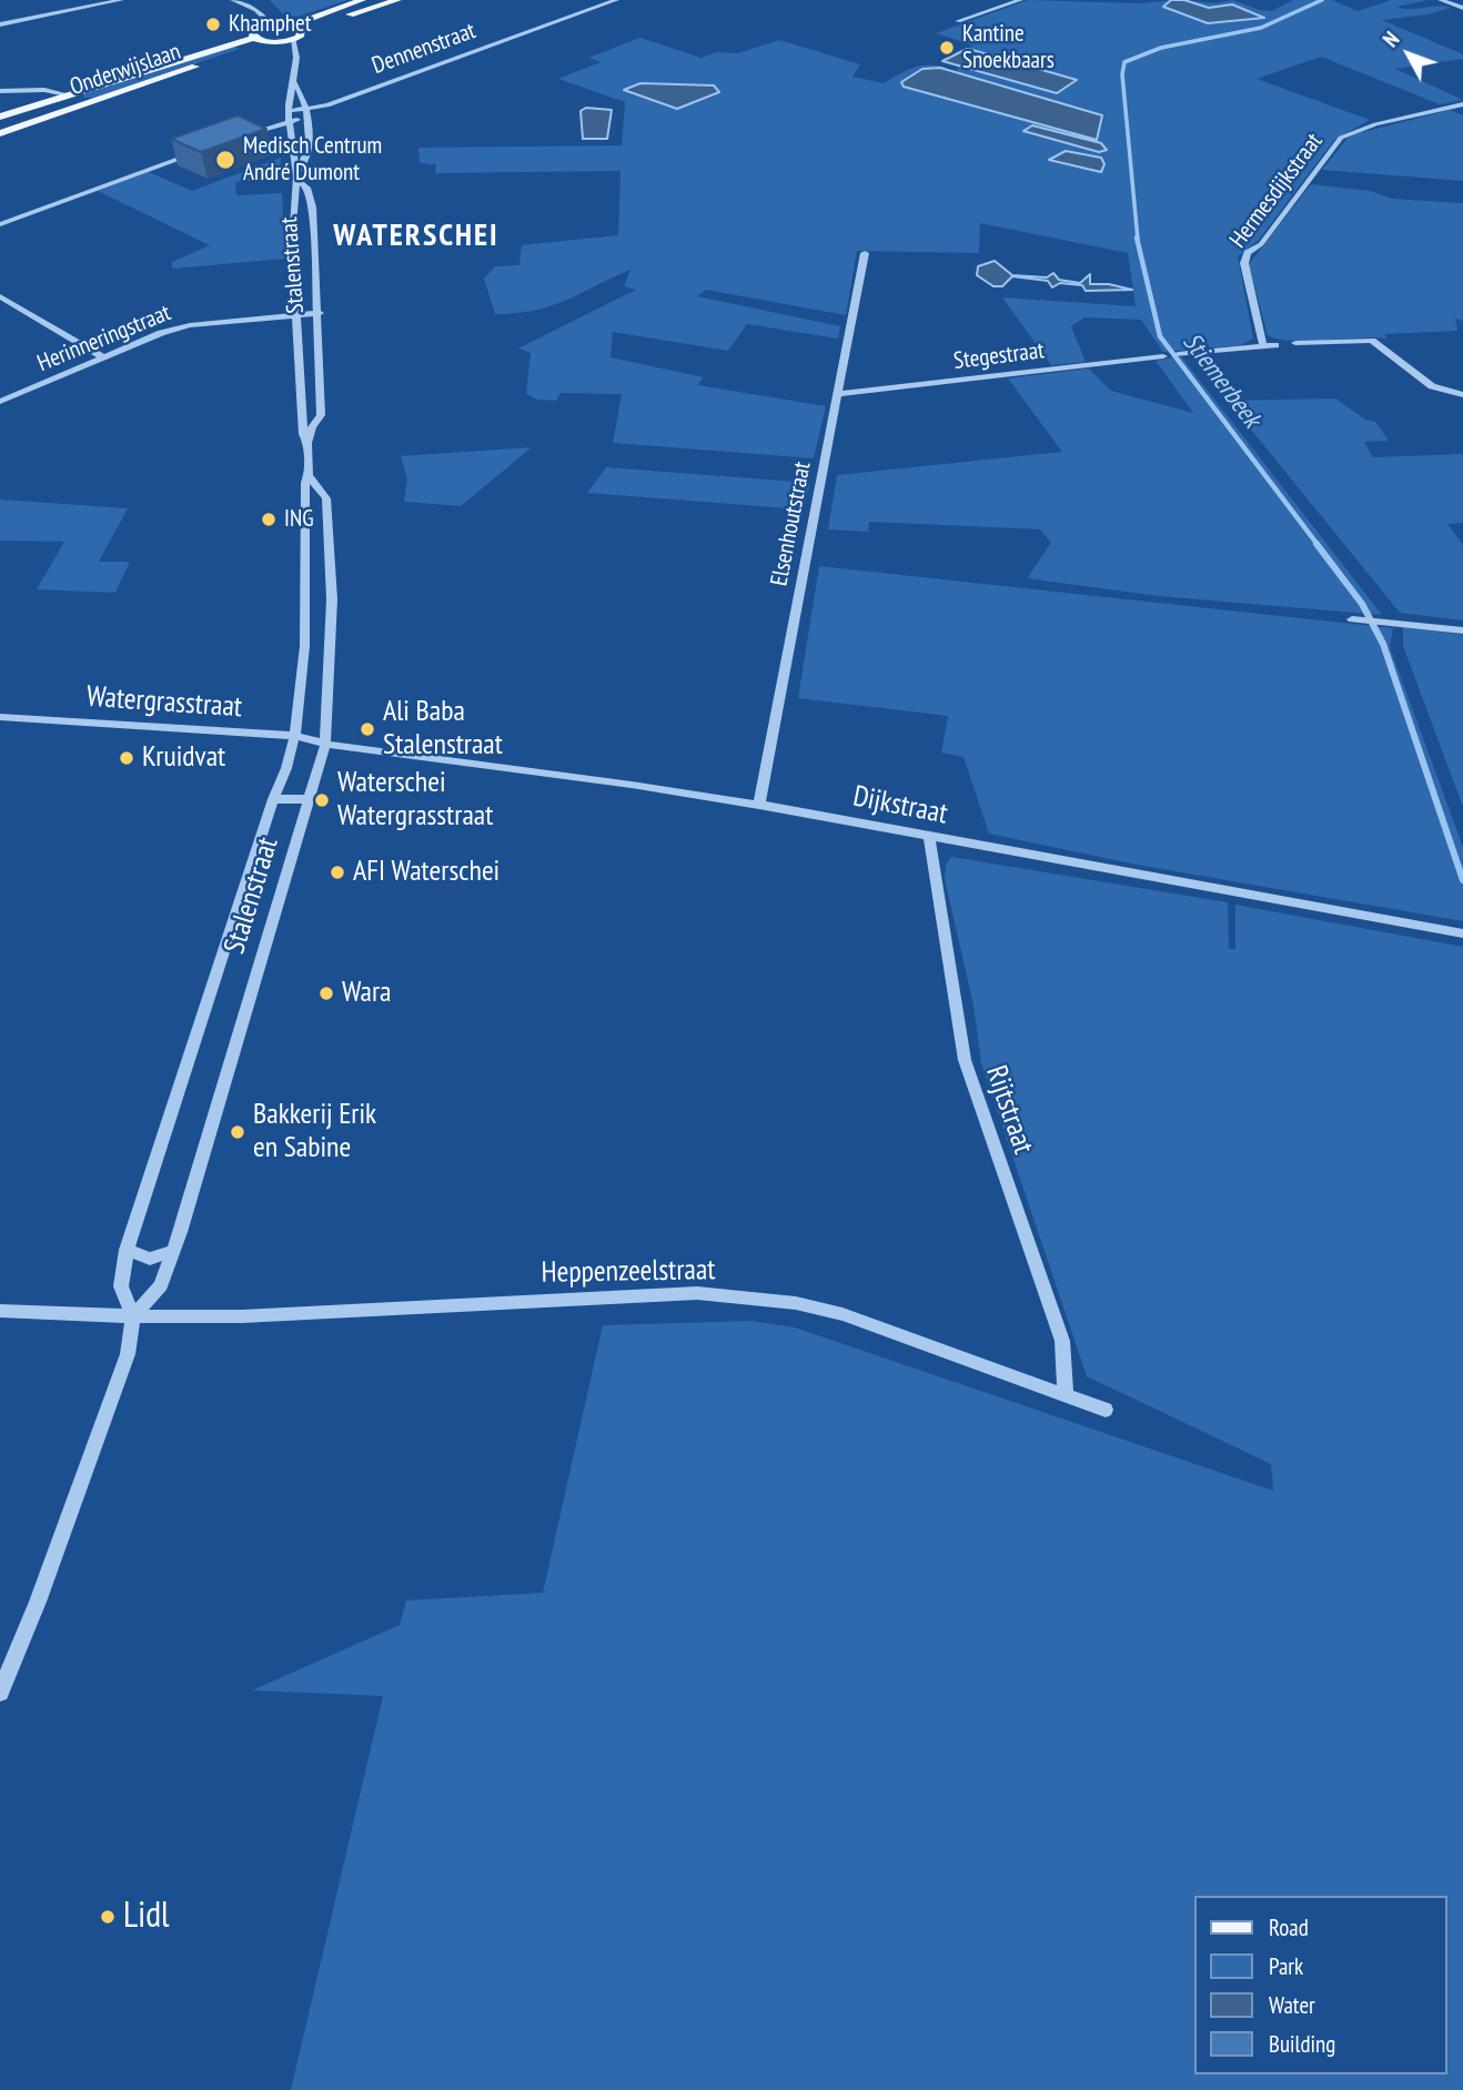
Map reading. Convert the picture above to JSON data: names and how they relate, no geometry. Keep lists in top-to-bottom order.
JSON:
{
  "streets": {
    "main road": ["Onderwijslaan"],
    "street": [
      "Dennenstraat",
      "Hermesdijkstraat",
      "Stalenstraat",
      "Herinneringstraat",
      "Stegestraat",
      "Elsenhoutstraat",
      "Watergrasstraat",
      "Dijkstraat",
      "Rijtstraat",
      "Heppenzeelstraat"
    ]
  },
  "crossings": [
    ["Dennenstraat", "Stalenstraat"],
    ["Onderwijslaan", "Stalenstraat"],
    ["Stalenstraat", "Herinneringstraat"],
    ["Stalenstraat", "Watergrasstraat"],
    ["Stalenstraat", "Dijkstraat"],
    ["Stalenstraat", "Heppenzeelstraat"],
    ["Stegestraat", "Elsenhoutstraat"],
    ["Elsenhoutstraat", "Dijkstraat"],
    ["Watergrasstraat", "Dijkstraat"],
    ["Dijkstraat", "Rijtstraat"],
    ["Rijtstraat", "Heppenzeelstraat"]
  ],
  "districts": ["WATERSCHEI"],
  "water": ["Stiemerbeek"],
  "places": [
    "Khamphet",
    "Kantine Snoekbaars",
    "Medisch Centrum André Dumont",
    "ING",
    "Ali Baba Stalenstraat",
    "Kruidvat",
    "Waterschei Watergrasstraat",
    "AFI Waterschei",
    "Wara",
    "Bakkerij Erik en Sabine",
    "Lidl"
  ],
  "legend": [
    "Road",
    "Park",
    "Water",
    "Building"
  ],
  "north": "top left"
}
